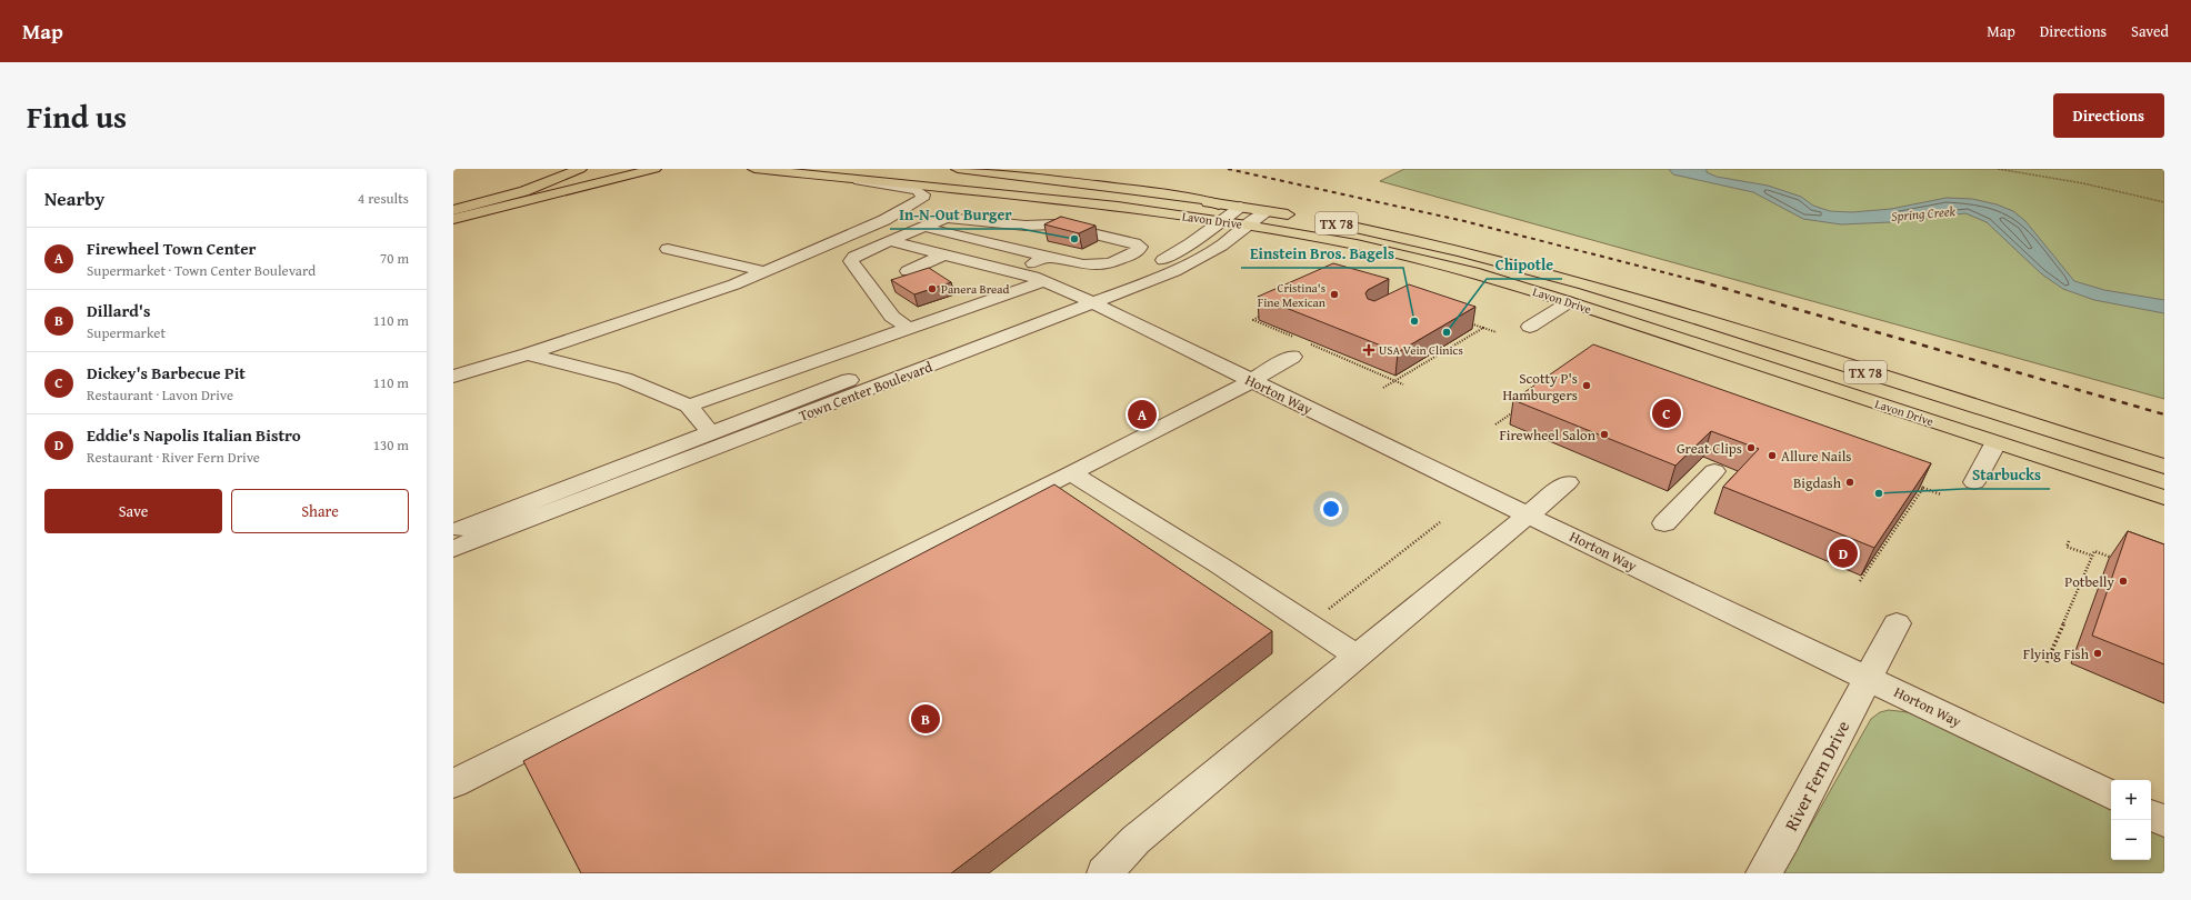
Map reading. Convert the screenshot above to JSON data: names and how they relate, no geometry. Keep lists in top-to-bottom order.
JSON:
{
  "streets": {
    "main road": ["Lavon Drive", "TX 78"],
    "street": ["Town Center Boulevard", "Horton Way", "River Fern Drive"]
  },
  "crossings": [
    ["Lavon Drive", "Town Center Boulevard"],
    ["Town Center Boulevard", "Horton Way"],
    ["Horton Way", "River Fern Drive"]
  ],
  "water": ["Spring Creek"],
  "places": {
    "other": [
      "In-N-Out Burger",
      "Panera Bread",
      "Cristina's Fine Mexican",
      "Einstein Bros. Bagels",
      "Chipotle",
      "Scotty P's Hamburgers",
      "Firewheel Salon",
      "Great Clips",
      "Allure Nails",
      "Bigdash",
      "Starbucks",
      "Potbelly",
      "Flying Fish"
    ],
    "health": ["USA Vein Clinics"]
  },
  "page": {
    "header": "Map",
    "nav": ["Map", "Directions", "Saved"],
    "title": "Find us",
    "buttons": [
      "Directions",
      ["Save", "Share"]
    ],
    "heading": ["Nearby", "4 results"],
    "list": [
      {
        "mark": "A",
        "name": "Firewheel Town Center",
        "note": "Supermarket · Town Center Boulevard",
        "value": "70 m"
      },
      {
        "mark": "B",
        "name": "Dillard's",
        "note": "Supermarket",
        "value": "110 m"
      },
      {
        "mark": "C",
        "name": "Dickey's Barbecue Pit",
        "note": "Restaurant · Lavon Drive",
        "value": "110 m"
      },
      {
        "mark": "D",
        "name": "Eddie's Napolis Italian Bistro",
        "note": "Restaurant · River Fern Drive",
        "value": "130 m"
      }
    ],
    "pins": [
      "C",
      "A",
      "D",
      "B"
    ],
    "map_buttons": ["+", "−"]
  }
}
